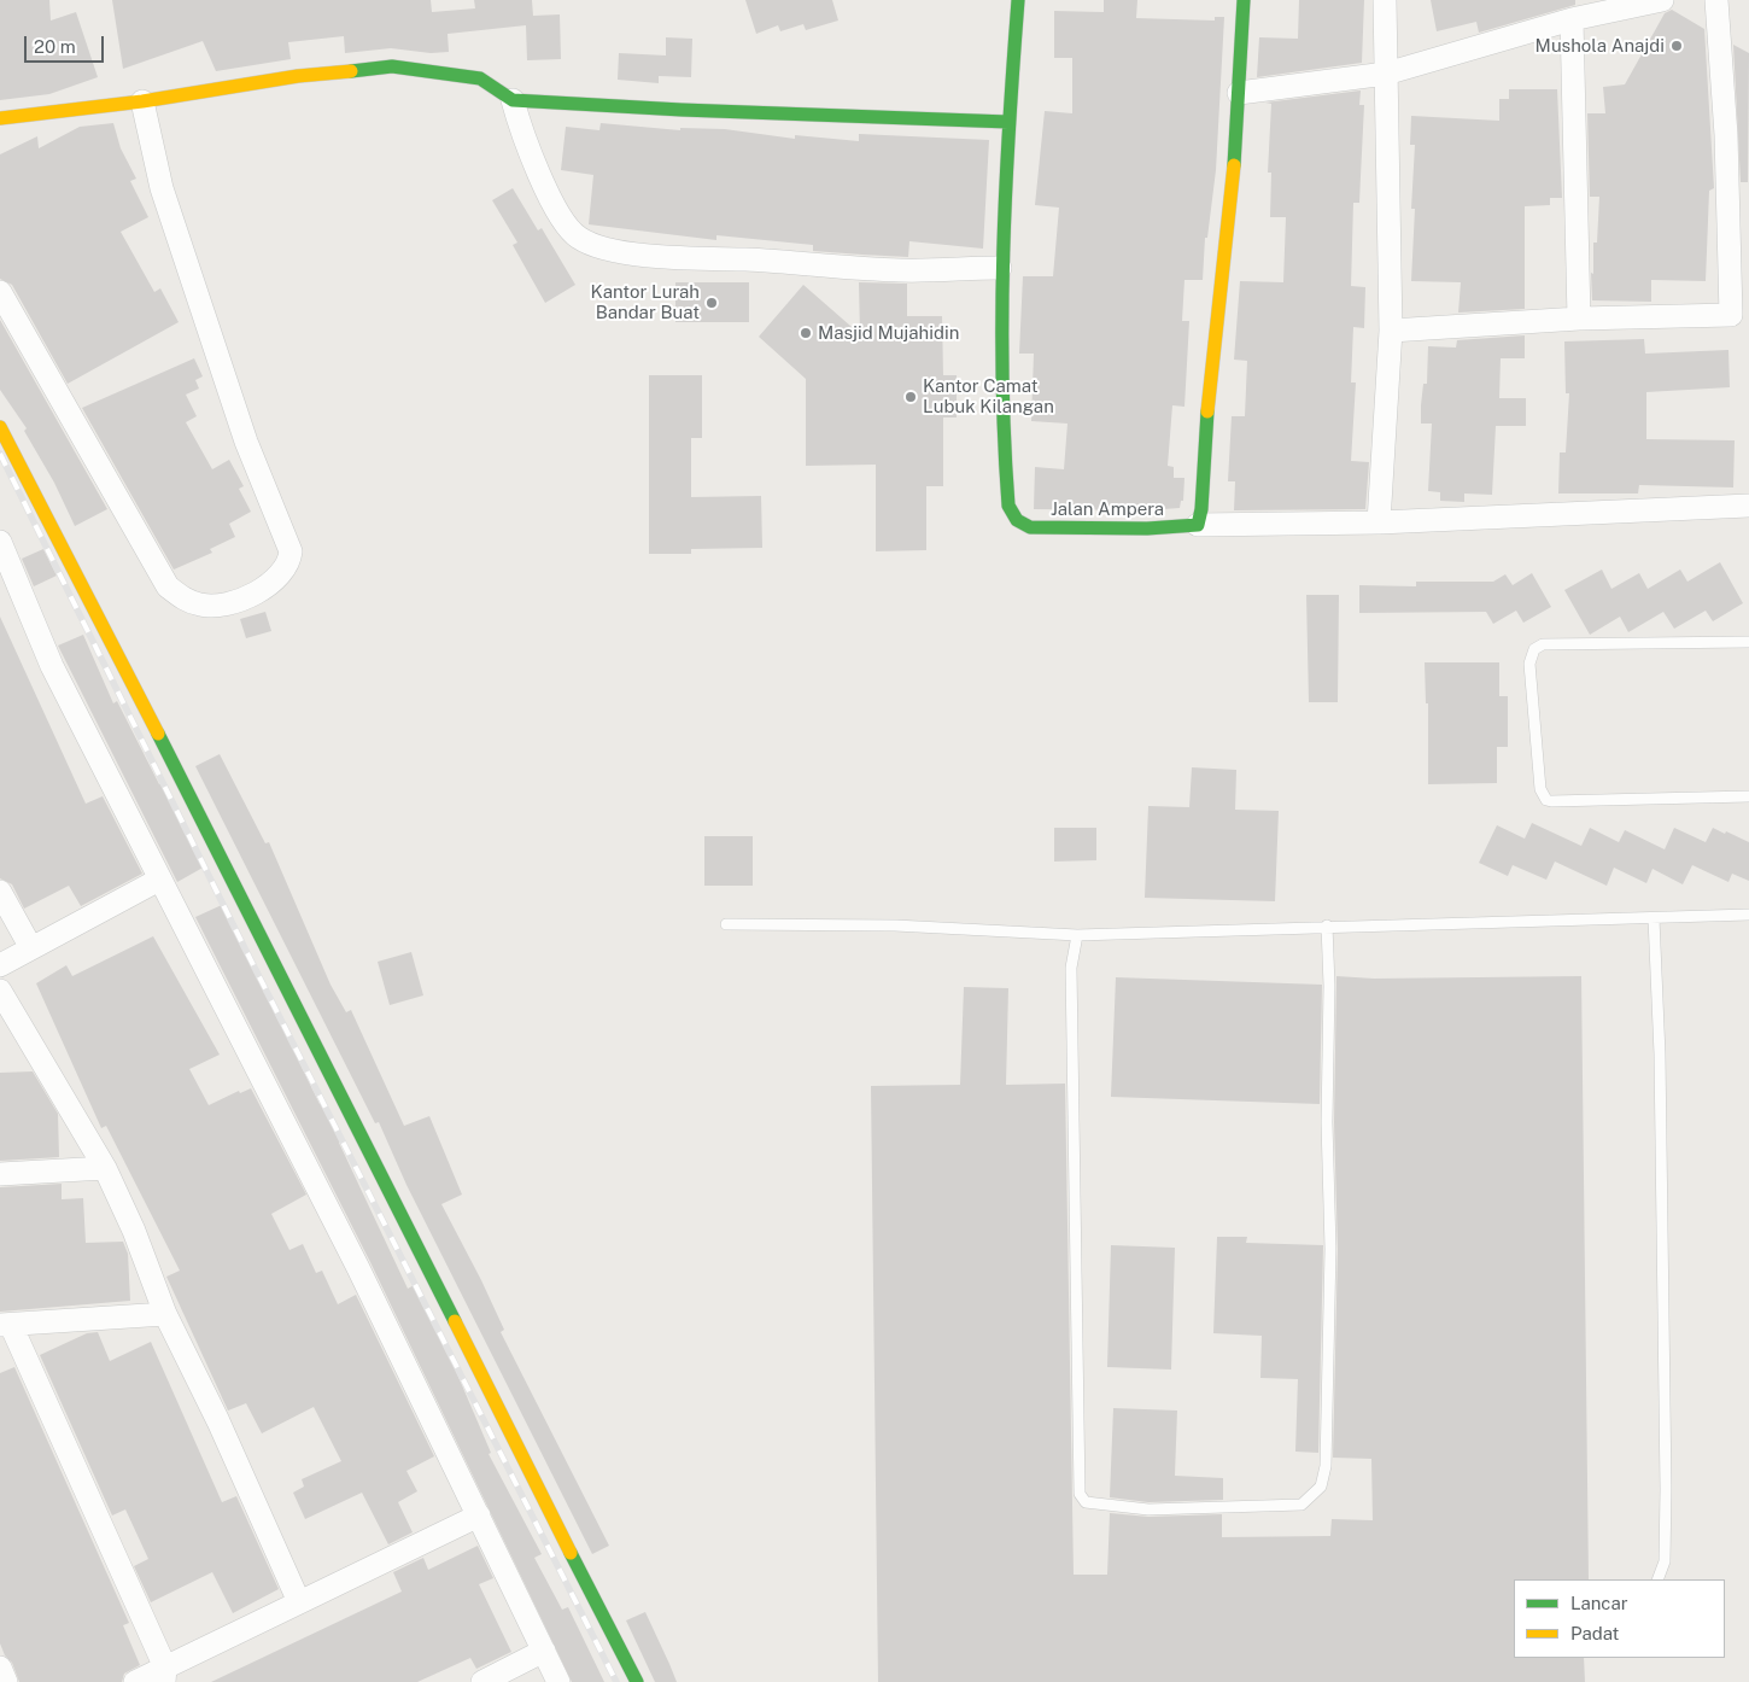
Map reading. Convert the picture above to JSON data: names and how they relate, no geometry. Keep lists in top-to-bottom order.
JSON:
{
  "streets": {
    "street": ["Jalan Ampera"]
  },
  "places": [
    "Mushola Anajdi",
    "Kantor Lurah Bandar Buat",
    "Masjid Mujahidin",
    "Kantor Camat Lubuk Kilangan"
  ],
  "legend": ["Lancar", "Padat"],
  "scale_bar": "20 m"
}
